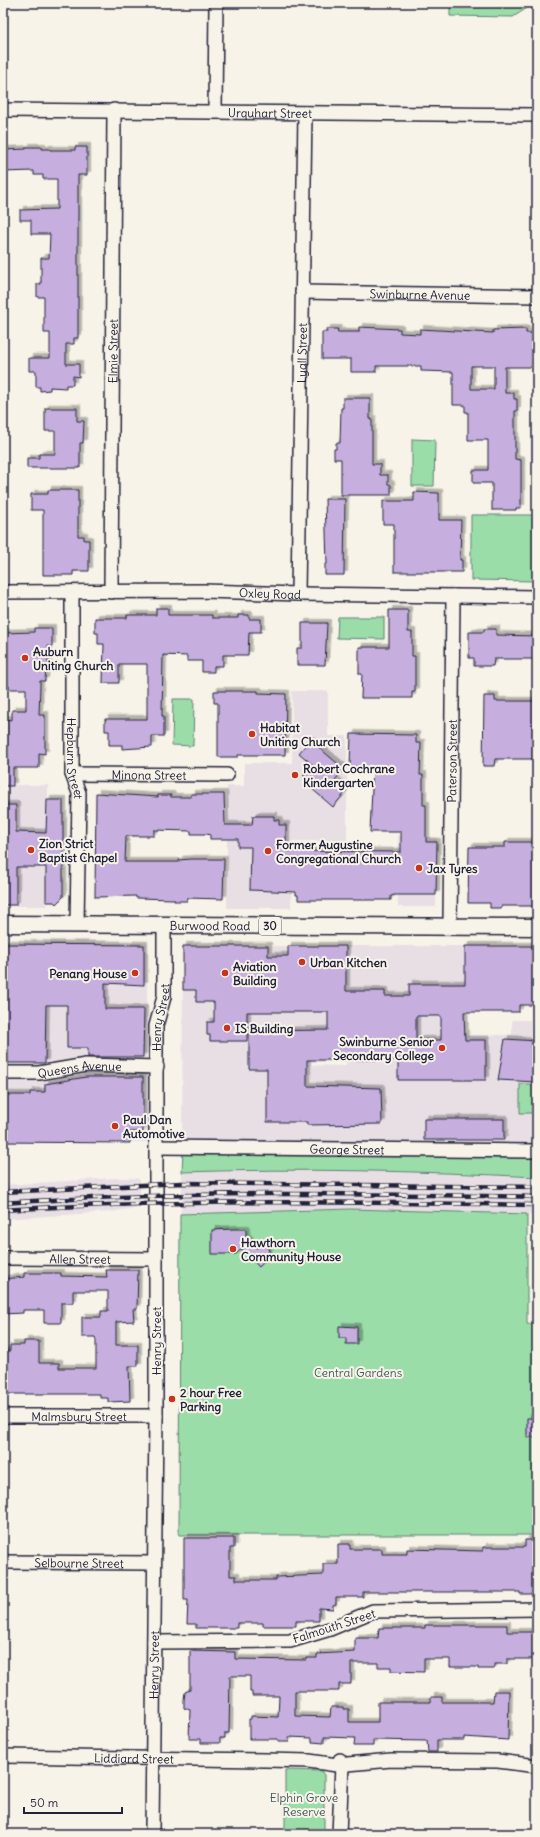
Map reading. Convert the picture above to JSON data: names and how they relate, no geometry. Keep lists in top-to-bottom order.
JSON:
{
  "streets": {
    "main road": ["Burwood Road", "30"],
    "street": [
      "Urquhart Street",
      "Swinburne Avenue",
      "Elmie Street",
      "Lyall Street",
      "Oxley Road",
      "Hepburn Street",
      "Paterson Street",
      "Minona Street",
      "Henry Street",
      "Queens Avenue",
      "George Street",
      "Allen Street",
      "Malmsbury Street",
      "Selbourne Street",
      "Falmouth Street",
      "Liddiard Street"
    ]
  },
  "crossings": [
    ["Urquhart Street", "Elmie Street"],
    ["Urquhart Street", "Lyall Street"],
    ["Swinburne Avenue", "Lyall Street"],
    ["Elmie Street", "Oxley Road"],
    ["Lyall Street", "Oxley Road"],
    ["Oxley Road", "Hepburn Street"],
    ["Oxley Road", "Paterson Street"],
    ["Hepburn Street", "Minona Street"],
    ["Hepburn Street", "Burwood Road"],
    ["Paterson Street", "Burwood Road"],
    ["Burwood Road", "Henry Street"],
    ["Henry Street", "Queens Avenue"],
    ["Henry Street", "George Street"],
    ["Henry Street", "Allen Street"],
    ["Henry Street", "Malmsbury Street"],
    ["Henry Street", "Selbourne Street"],
    ["Henry Street", "Falmouth Street"],
    ["Henry Street", "Liddiard Street"]
  ],
  "parks": ["Central Gardens", "Elphin Grove Reserve"],
  "places": [
    "Auburn Uniting Church",
    "Habitat Uniting Church",
    "Robert Cochrane Kindergarten",
    "Zion Strict Baptist Chapel",
    "Former Augustine Congregational Church",
    "Jax Tyres",
    "Urban Kitchen",
    "Penang House",
    "Aviation Building",
    "IS Building",
    "Swinburne Senior Secondary College",
    "Paul Dan Automotive",
    "Hawthorn Community House",
    "2 hour Free Parking"
  ],
  "scale_bar": "50 m"
}
